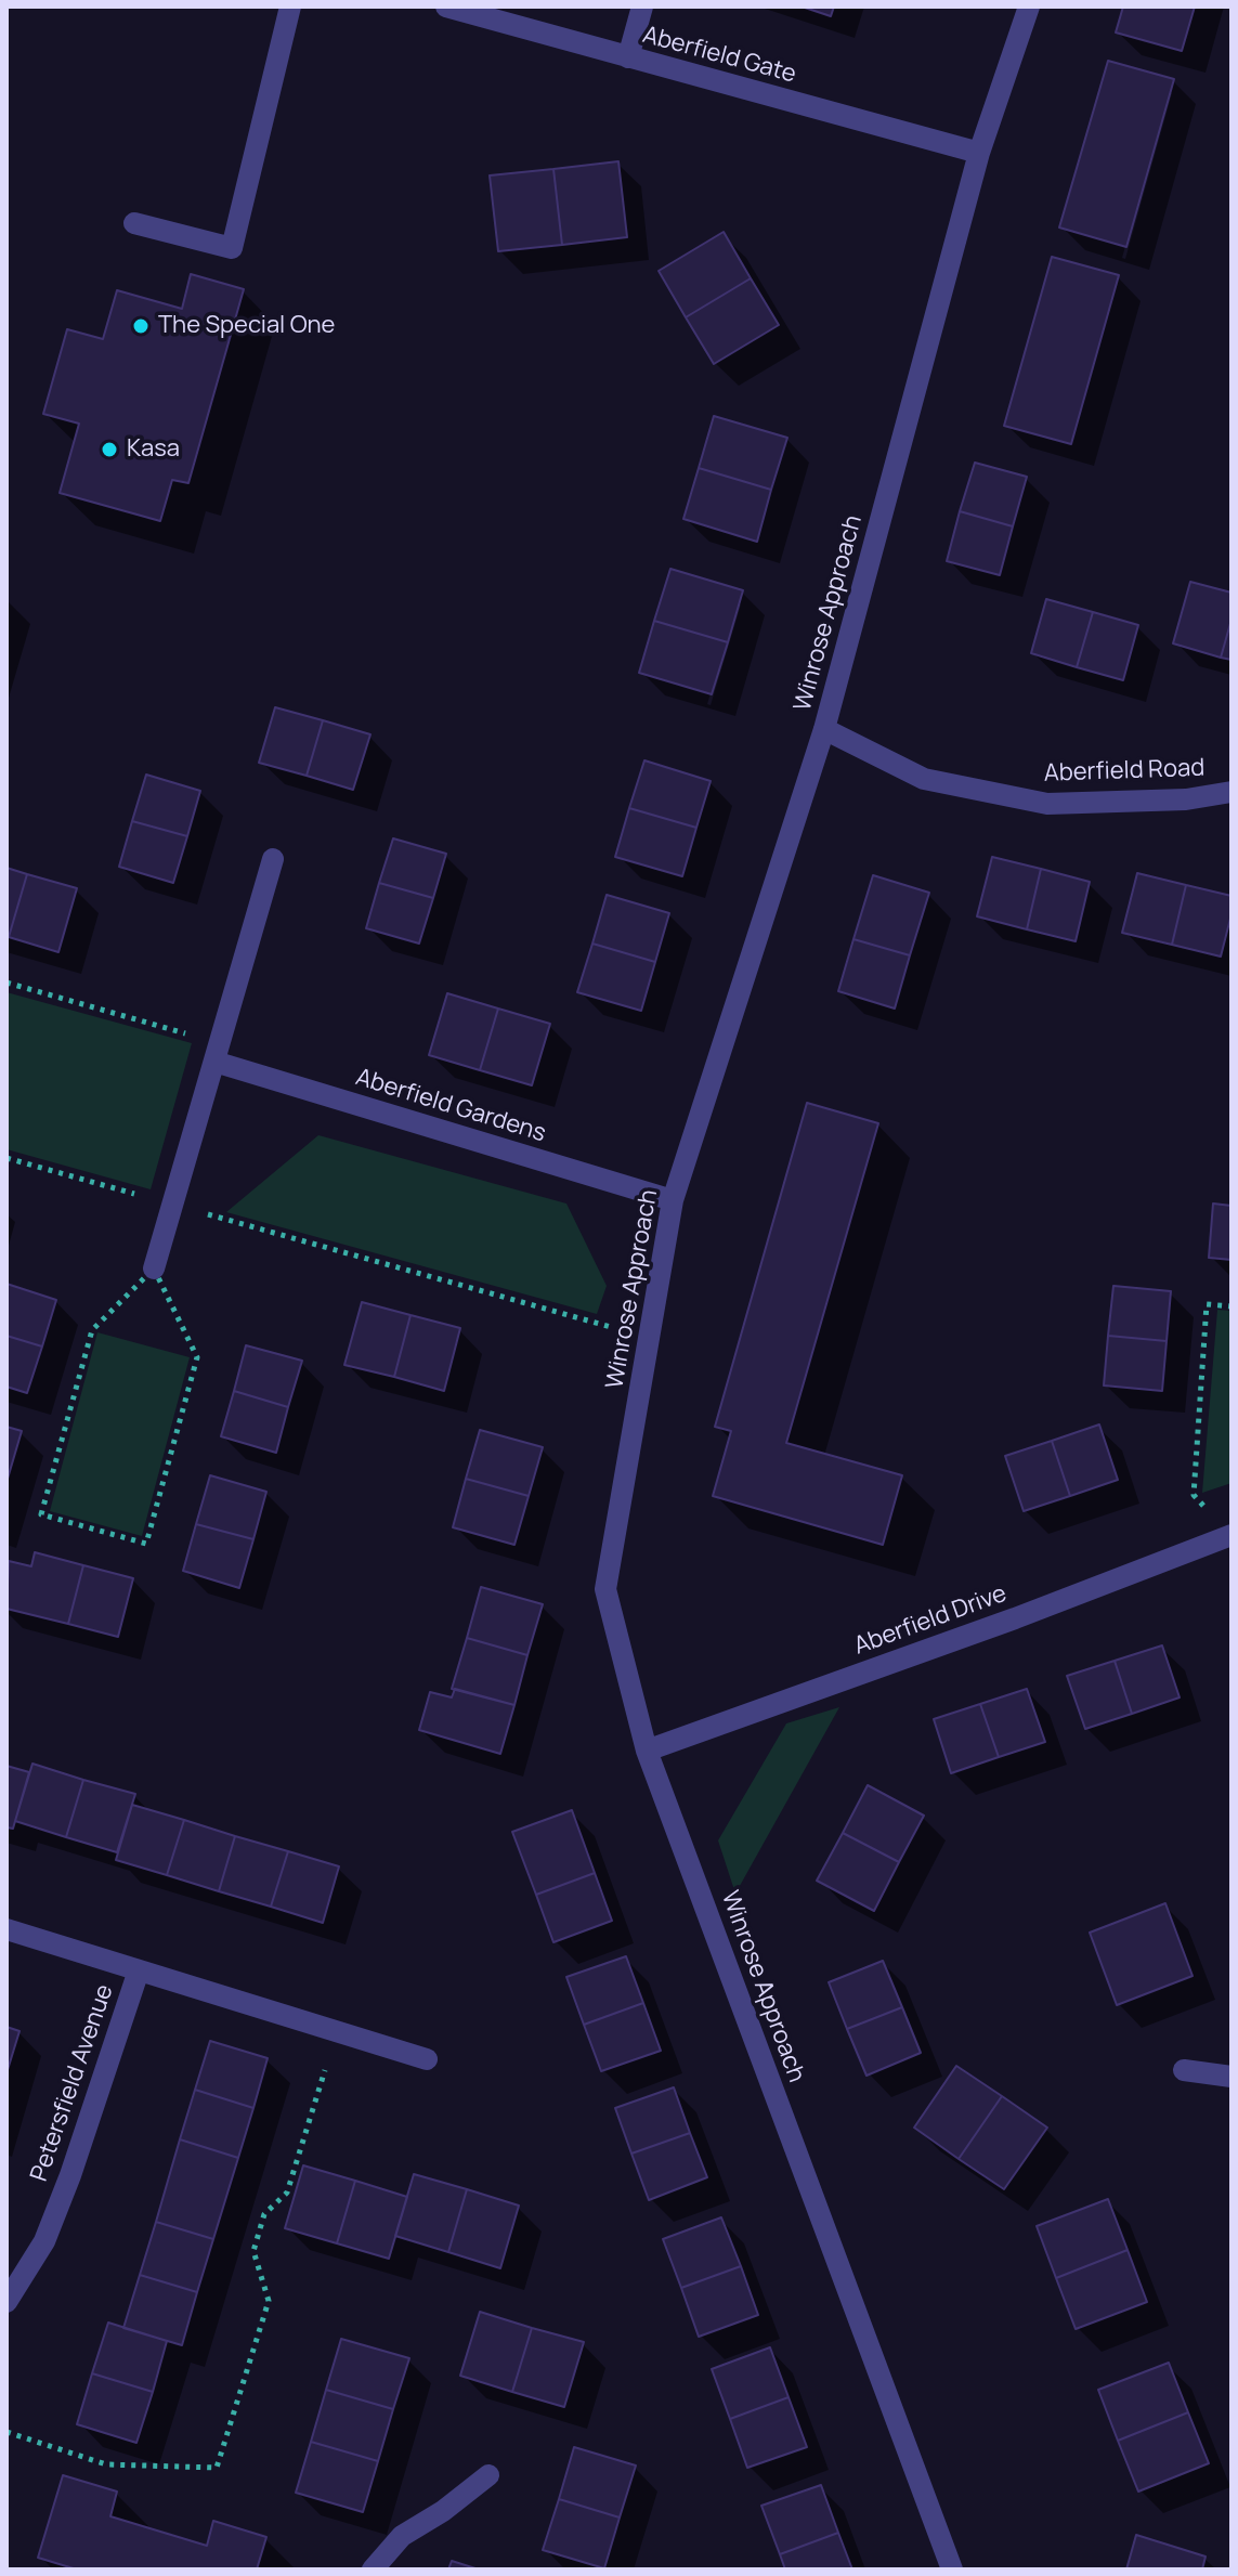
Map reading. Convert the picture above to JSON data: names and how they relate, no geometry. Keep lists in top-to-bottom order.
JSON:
{
  "streets": {
    "street": [
      "Aberfield Gate",
      "Winrose Approach",
      "Aberfield Road",
      "Aberfield Gardens",
      "Aberfield Drive",
      "Petersfield Avenue"
    ]
  },
  "crossings": [
    ["Aberfield Gate", "Winrose Approach"],
    ["Winrose Approach", "Aberfield Road"],
    ["Winrose Approach", "Aberfield Gardens"],
    ["Winrose Approach", "Aberfield Drive"]
  ],
  "places": ["The Special One", "Kasa"]
}
